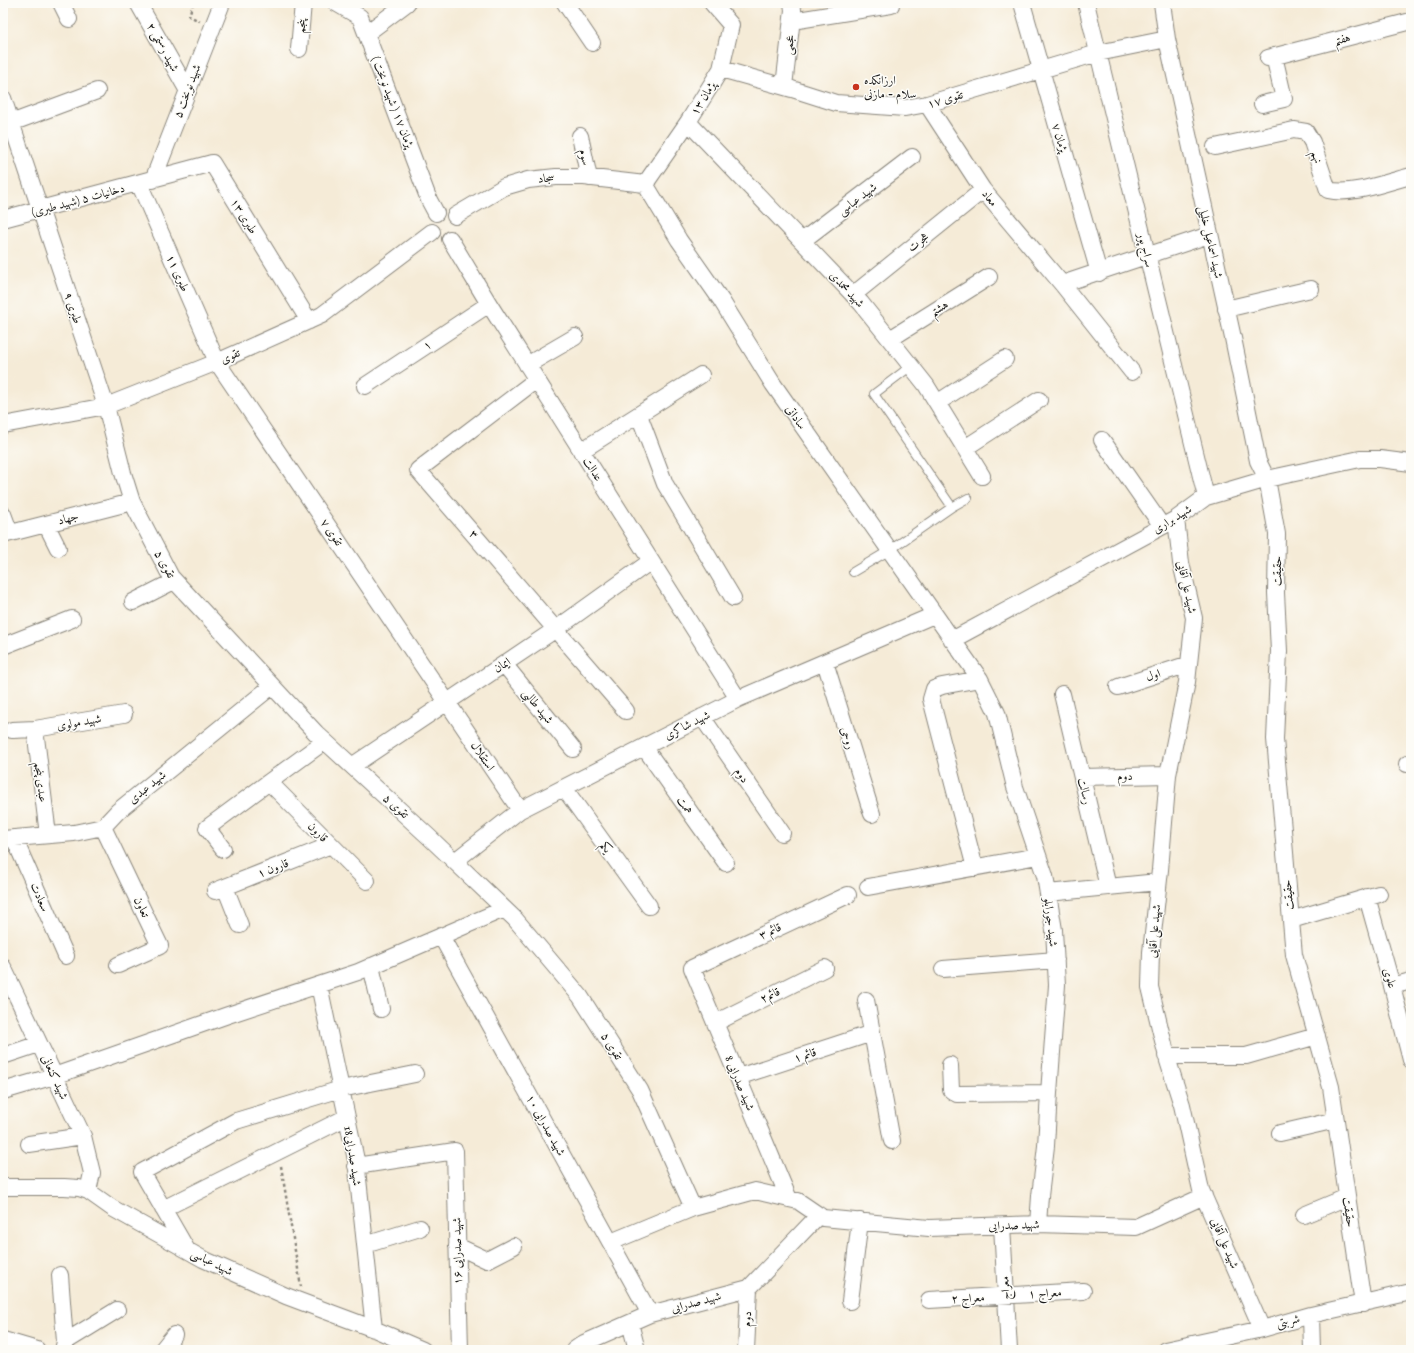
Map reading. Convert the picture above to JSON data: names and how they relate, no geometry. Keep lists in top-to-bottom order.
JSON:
{
  "streets": {
    "street": [
      "پنجم",
      "هفتم",
      "عجمی",
      "شهید رستمی ۲",
      "شهید نوبخت ۵",
      "پژمان ۱۳",
      "تقوی ۱۷",
      "پژمان ۱۷ ( شهید نوبخت )",
      "پژمان ۷",
      "سوم",
      "نهم",
      "سجاد",
      "معاد",
      "شهید عباسی",
      "دخانیات ۵ (شهید طبری)",
      "طبری ۱۳",
      "هجرت",
      "شهید اسماعیل خلیلی",
      "سراج پور",
      "طبری ۱۱",
      "شهید محمدی",
      "طبری ۹",
      "هشتم",
      "۱",
      "تقوی",
      "ساداتی",
      "عدالت",
      "جهاد",
      "شهید براری",
      "تقوی ۷",
      "۳",
      "تقوی ۵",
      "حقیقت",
      "شهید علی آقایی",
      "ایمان",
      "اول",
      "شهید طالبی",
      "شهید مولوی",
      "شهید شاکری",
      "روحی",
      "استقلال",
      "دوم",
      "عبدی پنجم",
      "شهید عبدی",
      "رسالت",
      "همت",
      "قارون",
      "یکم",
      "قارون ۱",
      "سعادت",
      "تعاون",
      "شهید جورابلو",
      "قائم ۳",
      "علوی",
      "قائم۲",
      "قائم ۱",
      "شهید کنعانی",
      "شهید صدرایی 8",
      "شهید صدرایی ۱۰",
      "شهید صدرایی18",
      "شهید صدرایی",
      "شهید صدرایی ۱۶",
      "معراج",
      "معراج ۱",
      "معراج ۲",
      "شربتی"
    ]
  },
  "crossings": [
    ["عجمی", "تقوی ۱۷"],
    ["شهید رستمی ۲", "شهید نوبخت ۵"],
    ["شهید نوبخت ۵", "دخانیات ۵ (شهید طبری)"],
    ["شهید نوبخت ۵", "طبری ۱۳"],
    ["شهید نوبخت ۵", "طبری ۱۱"],
    ["پژمان ۱۳", "تقوی ۱۷"],
    ["پژمان ۱۳", "سجاد"],
    ["پژمان ۱۳", "شهید محمدی"],
    ["پژمان ۱۳", "ساداتی"],
    ["تقوی ۱۷", "پژمان ۷"],
    ["تقوی ۱۷", "معاد"],
    ["تقوی ۱۷", "شهید اسماعیل خلیلی"],
    ["تقوی ۱۷", "سراج پور"],
    ["پژمان ۱۷ ( شهید نوبخت )", "سجاد"],
    ["پژمان ۱۷ ( شهید نوبخت )", "تقوی"],
    ["پژمان ۱۷ ( شهید نوبخت )", "عدالت"],
    ["سوم", "سجاد"],
    ["سجاد", "تقوی"],
    ["سجاد", "ساداتی"],
    ["سجاد", "عدالت"],
    ["معاد", "هجرت"],
    ["شهید عباسی", "شهید محمدی"],
    ["شهید عباسی", "شهید کنعانی"],
    ["شهید عباسی", "شهید صدرایی18"],
    ["دخانیات ۵ (شهید طبری)", "طبری ۱۳"],
    ["دخانیات ۵ (شهید طبری)", "طبری ۱۱"],
    ["دخانیات ۵ (شهید طبری)", "طبری ۹"],
    ["طبری ۱۳", "طبری ۱۱"],
    ["طبری ۱۳", "تقوی"],
    ["هجرت", "شهید محمدی"],
    ["شهید اسماعیل خلیلی", "شهید براری"],
    ["شهید اسماعیل خلیلی", "حقیقت"],
    ["سراج پور", "شهید براری"],
    ["طبری ۱۱", "تقوی"],
    ["طبری ۱۱", "تقوی ۷"],
    ["شهید محمدی", "هشتم"],
    ["طبری ۹", "تقوی"],
    ["طبری ۹", "تقوی ۵"],
    ["۱", "عدالت"],
    ["تقوی", "عدالت"],
    ["تقوی", "تقوی ۷"],
    ["تقوی", "تقوی ۵"],
    ["ساداتی", "شهید براری"],
    ["ساداتی", "شهید شاکری"],
    ["ساداتی", "شهید جورابلو"],
    ["عدالت", "۳"],
    ["عدالت", "ایمان"],
    ["عدالت", "شهید شاکری"],
    ["جهاد", "تقوی ۵"],
    ["شهید براری", "حقیقت"],
    ["شهید براری", "شهید علی آقایی"],
    ["شهید براری", "شهید جورابلو"],
    ["تقوی ۷", "ایمان"],
    ["تقوی ۷", "استقلال"],
    ["۳", "ایمان"],
    ["تقوی ۵", "ایمان"],
    ["تقوی ۵", "شهید شاکری"],
    ["تقوی ۵", "شهید عبدی"],
    ["تقوی ۵", "شهید صدرایی"],
    ["حقیقت", "علوی"],
    ["حقیقت", "شربتی"],
    ["شهید علی آقایی", "اول"],
    ["شهید علی آقایی", "دوم"],
    ["شهید علی آقایی", "شهید صدرایی"],
    ["شهید علی آقایی", "شربتی"],
    ["ایمان", "شهید طالبی"],
    ["ایمان", "استقلال"],
    ["شهید مولوی", "عبدی پنجم"],
    ["شهید شاکری", "روحی"],
    ["شهید شاکری", "استقلال"],
    ["شهید شاکری", "دوم"],
    ["شهید شاکری", "همت"],
    ["شهید شاکری", "یکم"],
    ["دوم", "رسالت"],
    ["دوم", "شهید صدرایی"],
    ["شهید عبدی", "تعاون"],
    ["قارون", "قارون ۱"],
    ["شهید جورابلو", "شهید صدرایی"],
    ["قائم ۳", "شهید صدرایی 8"],
    ["قائم۲", "شهید صدرایی 8"],
    ["قائم ۱", "شهید صدرایی 8"],
    ["شهید صدرایی 8", "شهید صدرایی"],
    ["شهید صدرایی ۱۰", "شهید صدرایی"],
    ["شهید صدرایی18", "شهید صدرایی ۱۶"],
    ["شهید صدرایی", "معراج"],
    ["معراج", "معراج ۱"],
    ["معراج", "معراج ۲"],
    ["معراج ۱", "معراج ۲"]
  ],
  "places": ["ارزانکده سلام - مازنی"]
}
